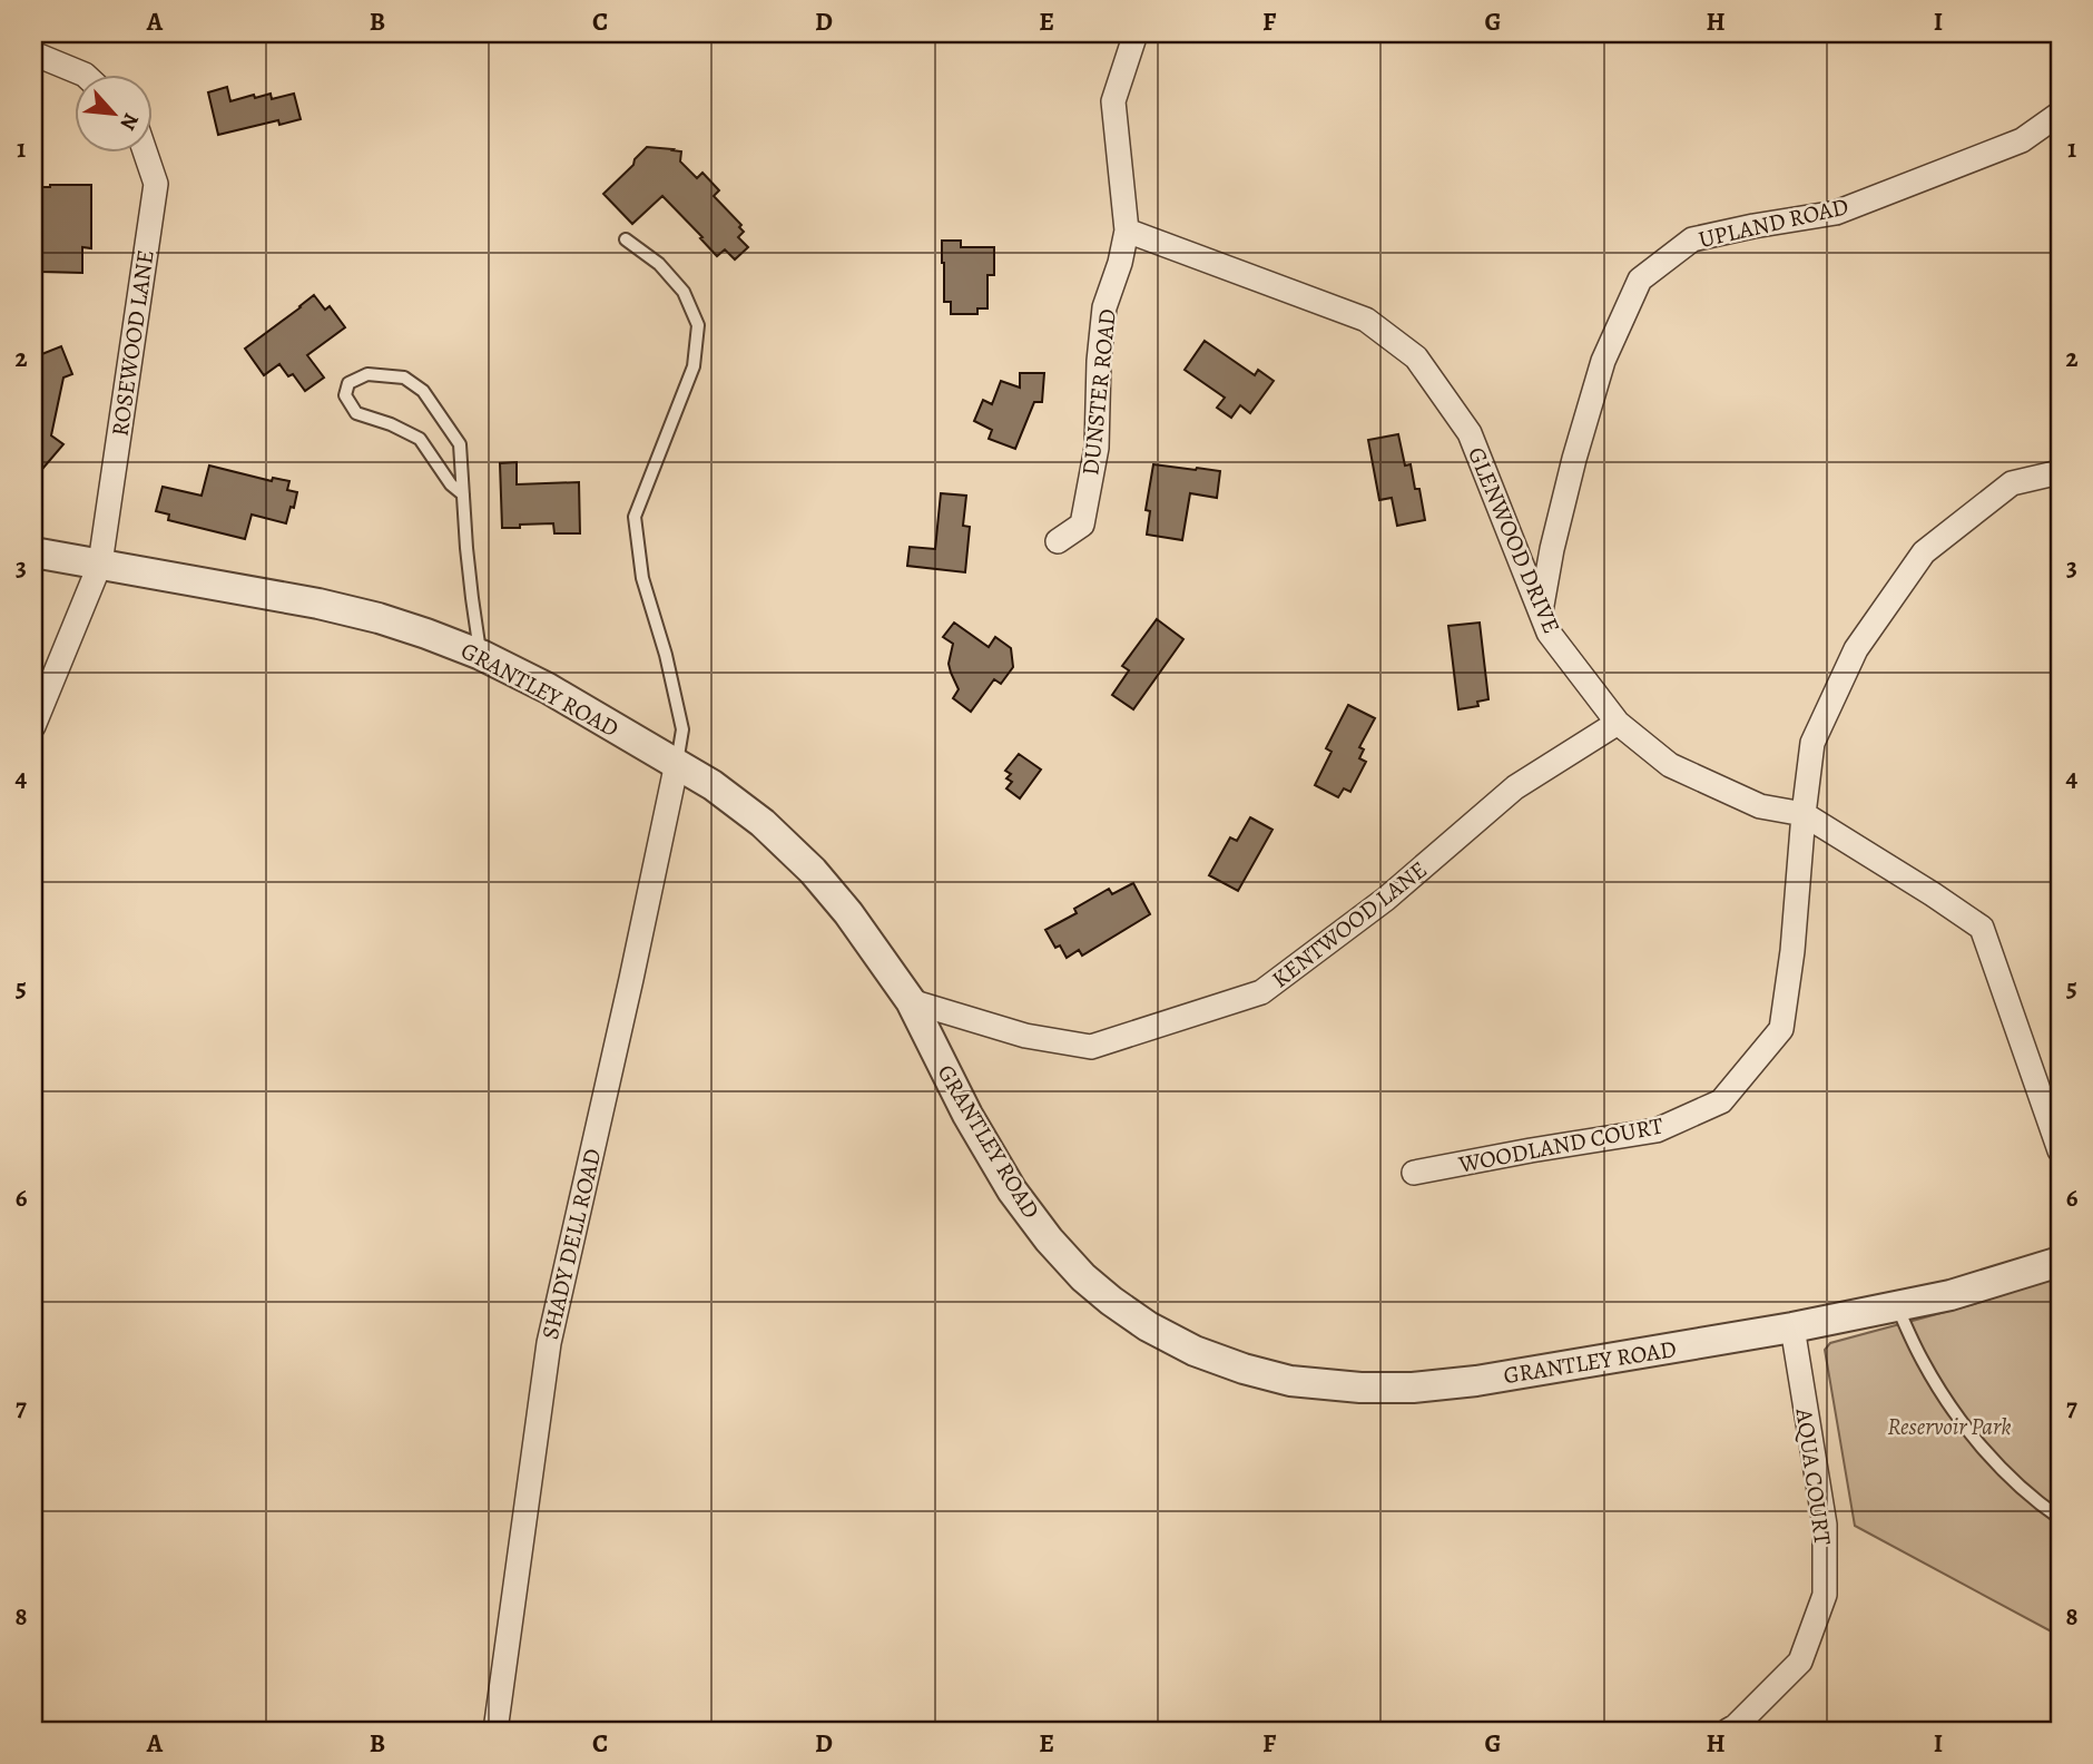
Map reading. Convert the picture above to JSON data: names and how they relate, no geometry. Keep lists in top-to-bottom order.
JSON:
{
  "streets": {
    "street": [
      "UPLAND ROAD",
      "ROSEWOOD LANE",
      "DUNSTER ROAD",
      "GLENWOOD DRIVE",
      "GRANTLEY ROAD",
      "KENTWOOD LANE",
      "WOODLAND COURT",
      "SHADY DELL ROAD",
      "AQUA COURT"
    ]
  },
  "crossings": [
    ["UPLAND ROAD", "GLENWOOD DRIVE"],
    ["ROSEWOOD LANE", "GRANTLEY ROAD"],
    ["DUNSTER ROAD", "GLENWOOD DRIVE"],
    ["GLENWOOD DRIVE", "KENTWOOD LANE"],
    ["GLENWOOD DRIVE", "WOODLAND COURT"],
    ["GRANTLEY ROAD", "KENTWOOD LANE"],
    ["GRANTLEY ROAD", "SHADY DELL ROAD"],
    ["GRANTLEY ROAD", "AQUA COURT"]
  ],
  "parks": ["Reservoir Park"],
  "north": "bottom right",
  "grid": {
    "columns": [
      "A",
      "B",
      "C",
      "D",
      "E",
      "F",
      "G",
      "H",
      "I"
    ],
    "rows": [
      "1",
      "2",
      "3",
      "4",
      "5",
      "6",
      "7",
      "8"
    ]
  }
}
